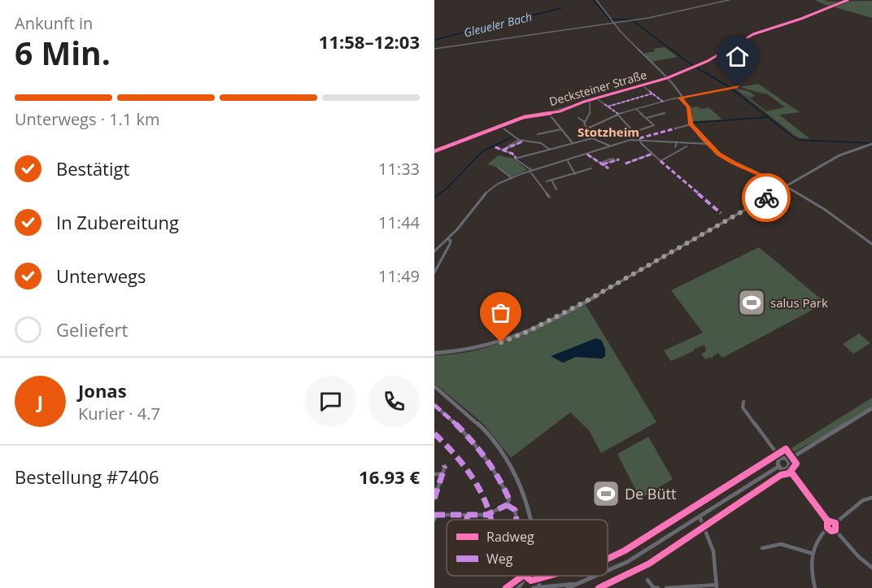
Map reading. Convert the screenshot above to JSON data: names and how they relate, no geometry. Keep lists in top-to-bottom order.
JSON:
{
  "streets": {
    "street": ["Decksteiner Straße"]
  },
  "districts": ["Stotzheim"],
  "water": ["Gleueler Bach"],
  "places": {
    "sports": ["salus Park", "De Bütt"]
  },
  "legend": ["Radweg", "Weg"],
  "page": {
    "heading": ["6 Min.", "Ankunft in", "11:58–12:03"],
    "panel": [
      "Jonas",
      "Kurier · 4.7",
      "Bestellung #7406",
      "16.93 €"
    ],
    "bar": "Unterwegs · 1.1 km",
    "list": [
      ["Bestätigt", "11:33"],
      ["In Zubereitung", "11:44"],
      ["Unterwegs", "11:49"],
      "Geliefert"
    ],
    "round": "J"
  }
}
